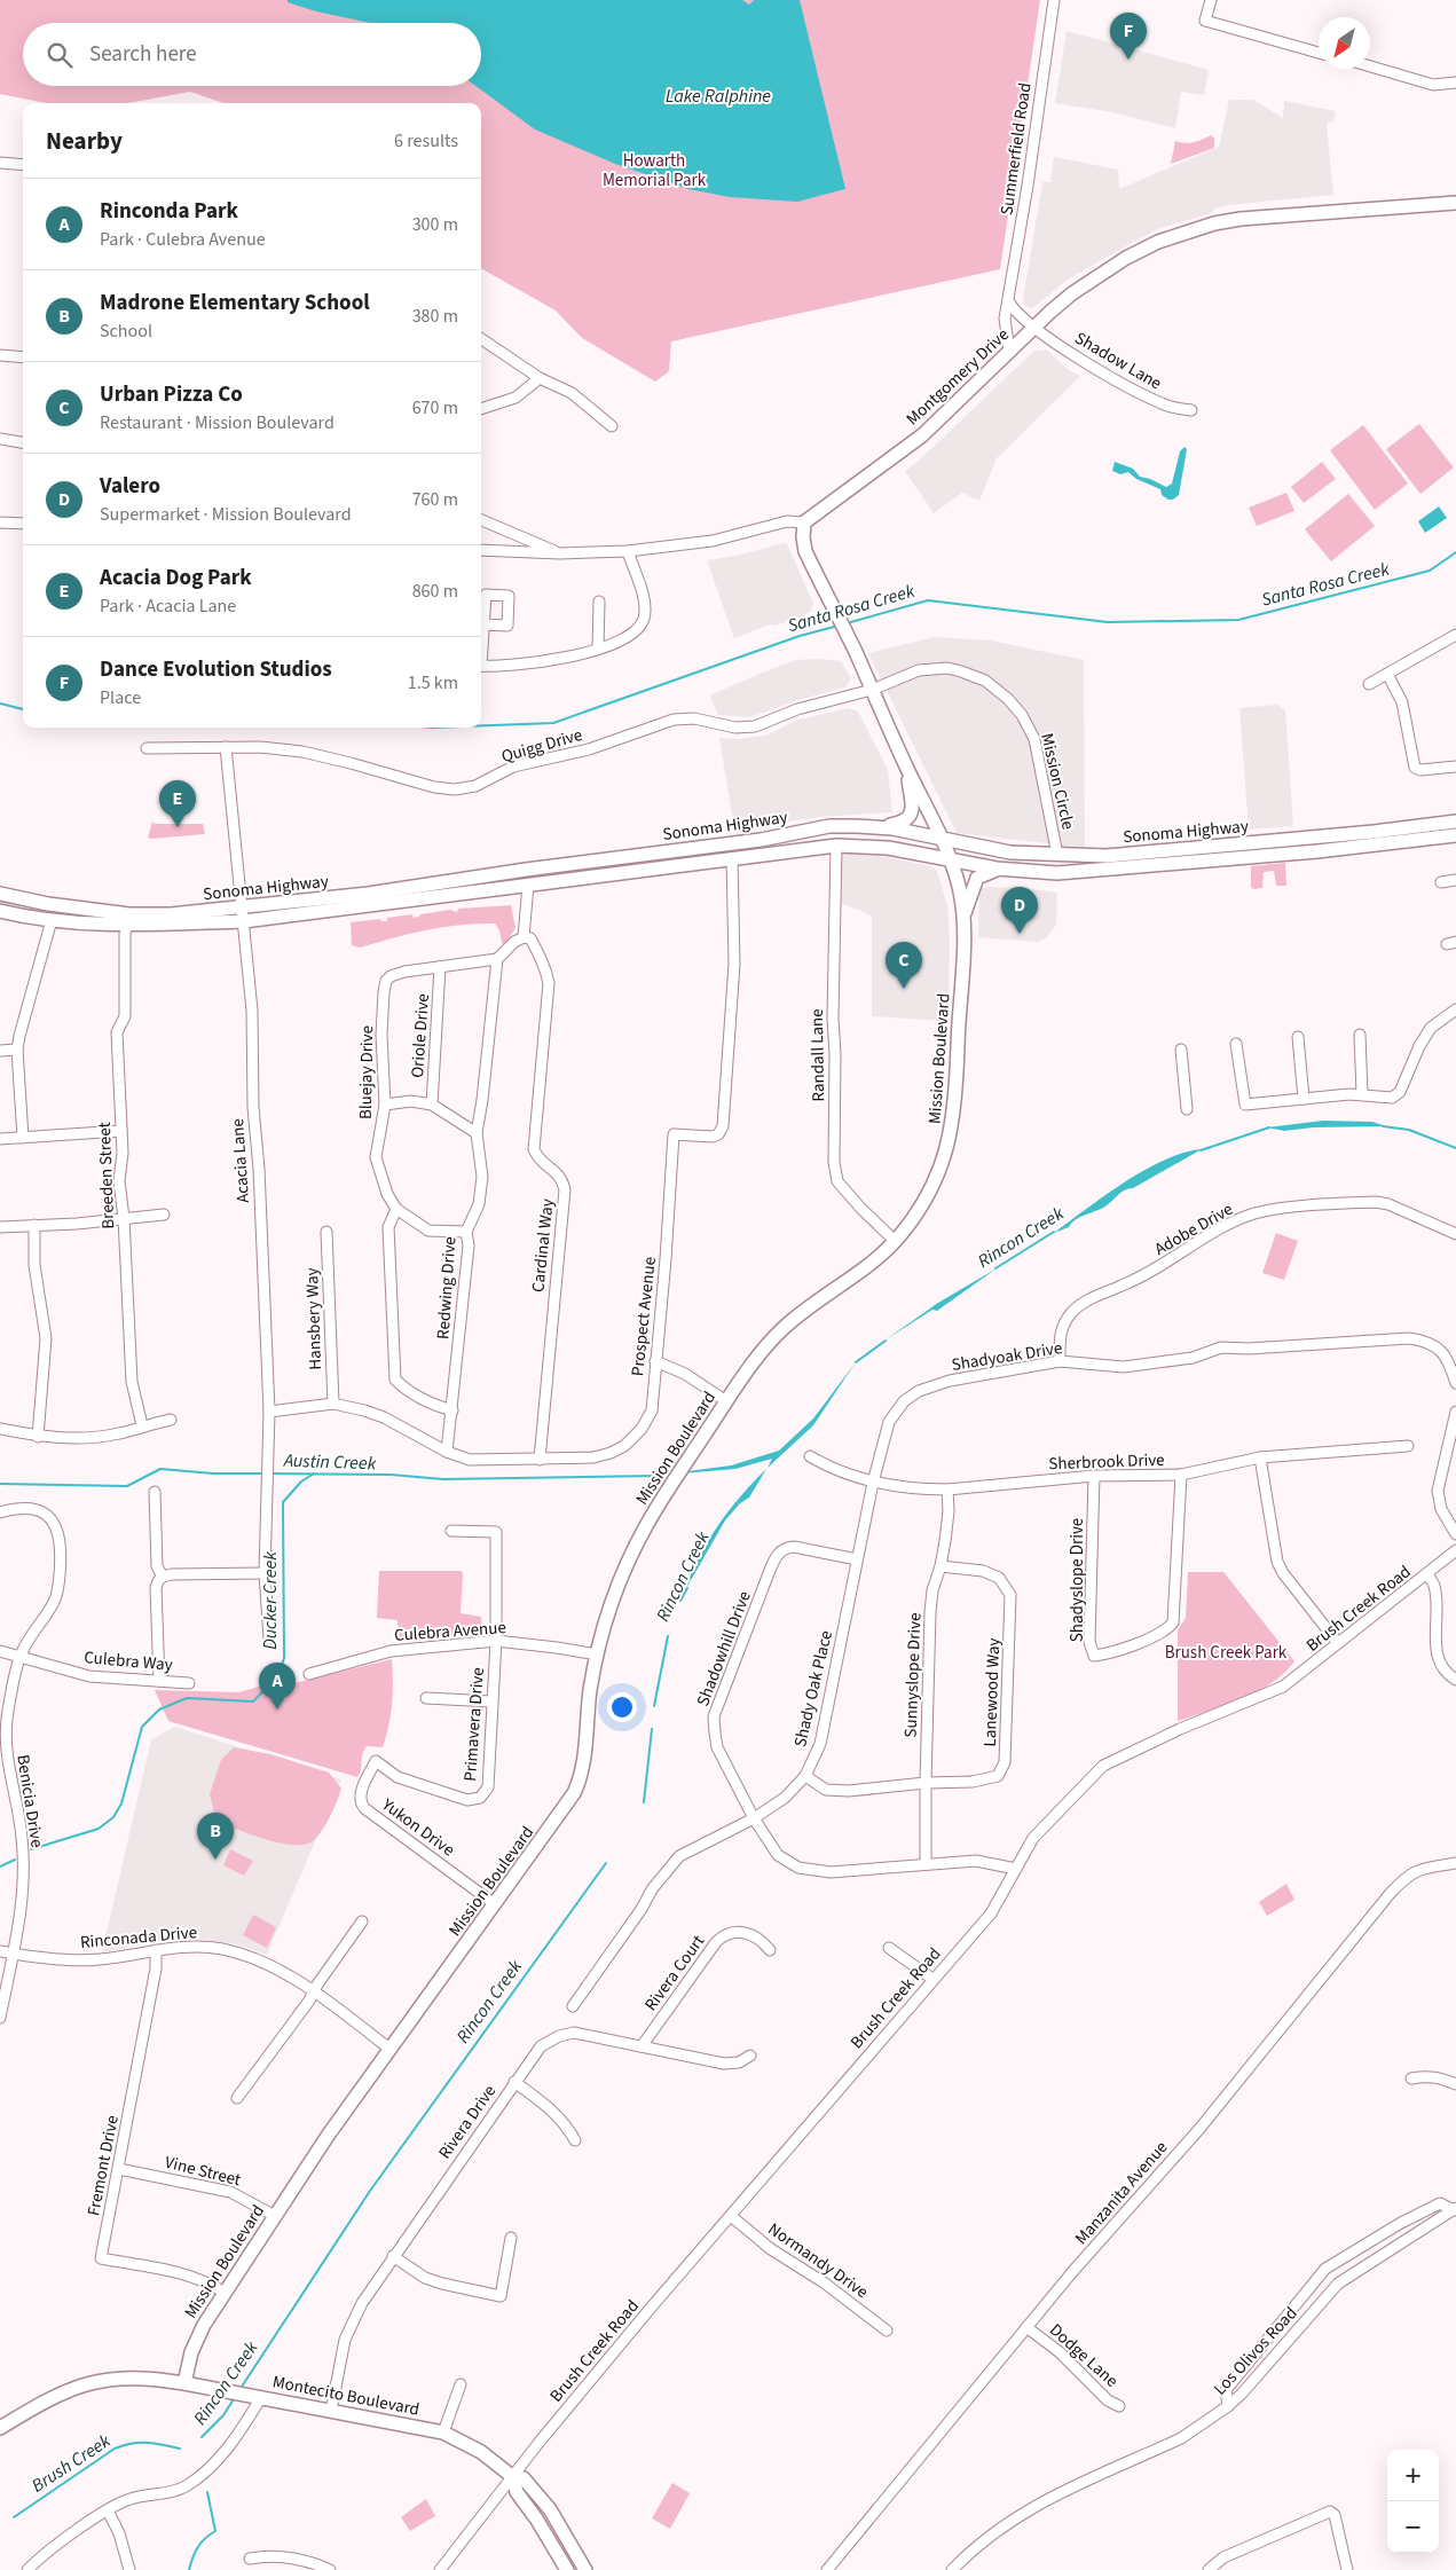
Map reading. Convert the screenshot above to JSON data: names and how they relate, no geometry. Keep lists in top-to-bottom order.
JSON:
{
  "streets": {
    "main road": [
      "Montgomery Drive",
      "Sonoma Highway",
      "Mission Boulevard",
      "Montecito Boulevard"
    ],
    "street": [
      "Summerfield Road",
      "Shadow Lane",
      "Quigg Drive",
      "Mission Circle",
      "Oriole Drive",
      "Randall Lane",
      "Bluejay Drive",
      "Acacia Lane",
      "Breeden Street",
      "Adobe Drive",
      "Cardinal Way",
      "Redwing Drive",
      "Prospect Avenue",
      "Hansbery Way",
      "Shadyoak Drive",
      "Sherbrook Drive",
      "Shadyslope Drive",
      "Brush Creek Road",
      "Culebra Avenue",
      "Shadowhill Drive",
      "Culebra Way",
      "Sunnyslope Drive",
      "Shady Oak Place",
      "Lanewood Way",
      "Primavera Drive",
      "Benicia Drive",
      "Yukon Drive",
      "Rinconada Drive",
      "Rivera Court",
      "Rivera Drive",
      "Fremont Drive",
      "Vine Street",
      "Manzanita Avenue",
      "Normandy Drive",
      "Los Olivos Road",
      "Dodge Lane"
    ]
  },
  "crossings": [
    ["Summerfield Road", "Montgomery Drive"],
    ["Shadow Lane", "Montgomery Drive"],
    ["Montgomery Drive", "Mission Boulevard"],
    ["Quigg Drive", "Mission Circle"],
    ["Quigg Drive", "Mission Boulevard"],
    ["Quigg Drive", "Acacia Lane"],
    ["Mission Circle", "Sonoma Highway"],
    ["Mission Circle", "Mission Boulevard"],
    ["Sonoma Highway", "Randall Lane"],
    ["Sonoma Highway", "Mission Boulevard"],
    ["Sonoma Highway", "Acacia Lane"],
    ["Sonoma Highway", "Breeden Street"],
    ["Sonoma Highway", "Prospect Avenue"],
    ["Oriole Drive", "Bluejay Drive"],
    ["Oriole Drive", "Redwing Drive"],
    ["Randall Lane", "Mission Boulevard"],
    ["Mission Boulevard", "Culebra Avenue"],
    ["Mission Boulevard", "Yukon Drive"],
    ["Mission Boulevard", "Rinconada Drive"],
    ["Mission Boulevard", "Fremont Drive"],
    ["Mission Boulevard", "Vine Street"],
    ["Mission Boulevard", "Montecito Boulevard"],
    ["Bluejay Drive", "Redwing Drive"],
    ["Acacia Lane", "Prospect Avenue"],
    ["Adobe Drive", "Shadyoak Drive"],
    ["Cardinal Way", "Prospect Avenue"],
    ["Redwing Drive", "Prospect Avenue"],
    ["Prospect Avenue", "Hansbery Way"],
    ["Shadyoak Drive", "Sherbrook Drive"],
    ["Shadyoak Drive", "Shady Oak Place"],
    ["Sherbrook Drive", "Shadyslope Drive"],
    ["Sherbrook Drive", "Sunnyslope Drive"],
    ["Sherbrook Drive", "Shady Oak Place"],
    ["Brush Creek Road", "Shadowhill Drive"],
    ["Brush Creek Road", "Normandy Drive"],
    ["Brush Creek Road", "Montecito Boulevard"],
    ["Culebra Avenue", "Primavera Drive"],
    ["Shadowhill Drive", "Sunnyslope Drive"],
    ["Shadowhill Drive", "Shady Oak Place"],
    ["Culebra Way", "Benicia Drive"],
    ["Sunnyslope Drive", "Lanewood Way"],
    ["Shady Oak Place", "Lanewood Way"],
    ["Primavera Drive", "Yukon Drive"],
    ["Benicia Drive", "Rinconada Drive"],
    ["Rinconada Drive", "Fremont Drive"],
    ["Rivera Court", "Rivera Drive"],
    ["Rivera Drive", "Montecito Boulevard"],
    ["Fremont Drive", "Vine Street"],
    ["Manzanita Avenue", "Dodge Lane"]
  ],
  "water": [
    "Lake Ralphine",
    "Santa Rosa Creek",
    "Rincon Creek",
    "Austin Creek",
    "Ducker Creek",
    "Brush Creek"
  ],
  "parks": ["Howarth Memorial Park", "Brush Creek Park"],
  "north": "bottom left",
  "page": {
    "pins": [
      "F",
      "E",
      "D",
      "C",
      "A",
      "B"
    ],
    "search": "Search here",
    "heading": ["Nearby", "6 results"],
    "list": [
      {
        "mark": "A",
        "name": "Rinconda Park",
        "note": "Park · Culebra Avenue",
        "value": "300 m"
      },
      {
        "mark": "B",
        "name": "Madrone Elementary School",
        "note": "School",
        "value": "380 m"
      },
      {
        "mark": "C",
        "name": "Urban Pizza Co",
        "note": "Restaurant · Mission Boulevard",
        "value": "670 m"
      },
      {
        "mark": "D",
        "name": "Valero",
        "note": "Supermarket · Mission Boulevard",
        "value": "760 m"
      },
      {
        "mark": "E",
        "name": "Acacia Dog Park",
        "note": "Park · Acacia Lane",
        "value": "860 m"
      },
      {
        "mark": "F",
        "name": "Dance Evolution Studios",
        "note": "Place",
        "value": "1.5 km"
      }
    ],
    "map_buttons": ["+", "−"]
  }
}
